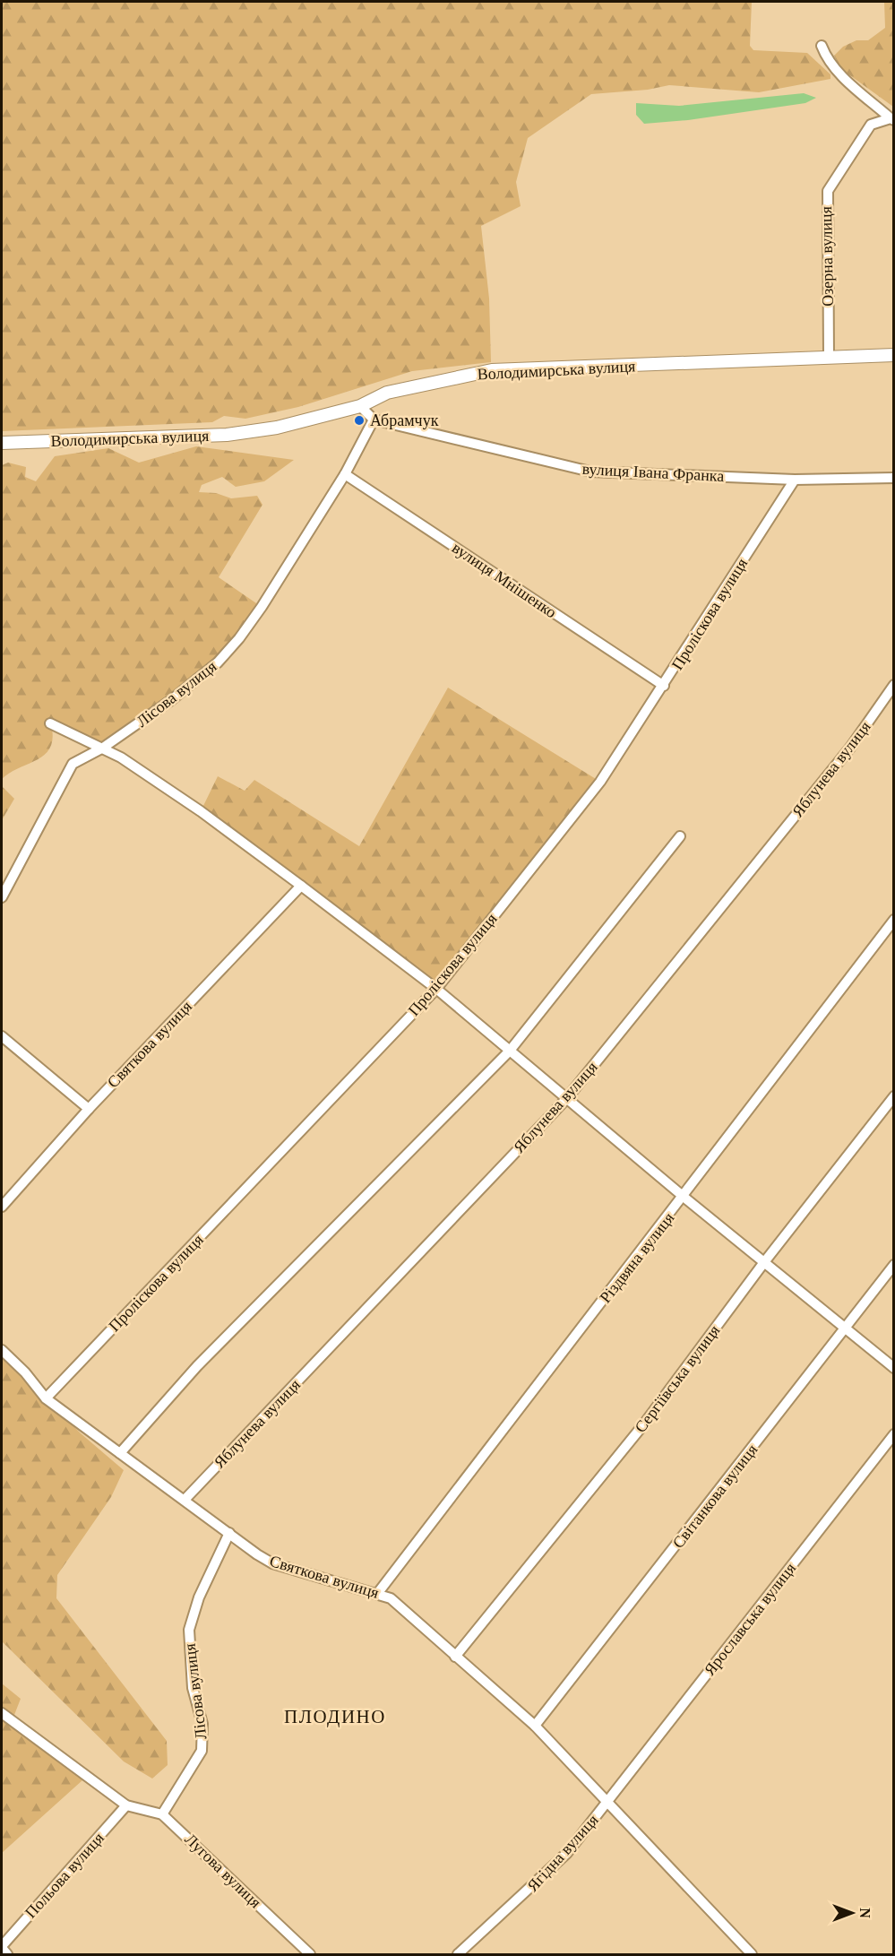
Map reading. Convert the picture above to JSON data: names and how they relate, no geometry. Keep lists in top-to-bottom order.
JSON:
{
  "streets": {
    "main road": ["Володимирська вулиця"],
    "street": [
      "Озерна вулиця",
      "вулиця Івана Франка",
      "вулиця Мнішенко",
      "Проліскова вулиця",
      "Лісова вулиця",
      "Яблунева вулиця",
      "Святкова вулиця",
      "Різдвяна вулиця",
      "Сергіївська вулиця",
      "Світанкова вулиця",
      "Ярославська вулиця",
      "Ягідна вулиця",
      "Лугова вулиця",
      "Польова вулиця"
    ]
  },
  "crossings": [
    ["Озерна вулиця", "Володимирська вулиця"],
    ["вулиця Івана Франка", "Проліскова вулиця"],
    ["вулиця Івана Франка", "Лісова вулиця"],
    ["вулиця Мнішенко", "Проліскова вулиця"],
    ["вулиця Мнішенко", "Лісова вулиця"],
    ["Проліскова вулиця", "Святкова вулиця"],
    ["Лісова вулиця", "Святкова вулиця"],
    ["Лісова вулиця", "Лугова вулиця"],
    ["Яблунева вулиця", "Святкова вулиця"],
    ["Святкова вулиця", "Різдвяна вулиця"],
    ["Святкова вулиця", "Сергіївська вулиця"],
    ["Святкова вулиця", "Світанкова вулиця"],
    ["Святкова вулиця", "Ярославська вулиця"],
    ["Святкова вулиця", "Ягідна вулиця"],
    ["Ярославська вулиця", "Ягідна вулиця"],
    ["Лугова вулиця", "Польова вулиця"]
  ],
  "districts": ["ПЛОДИНО"],
  "places": ["Абрамчук"],
  "north": "right"
}
